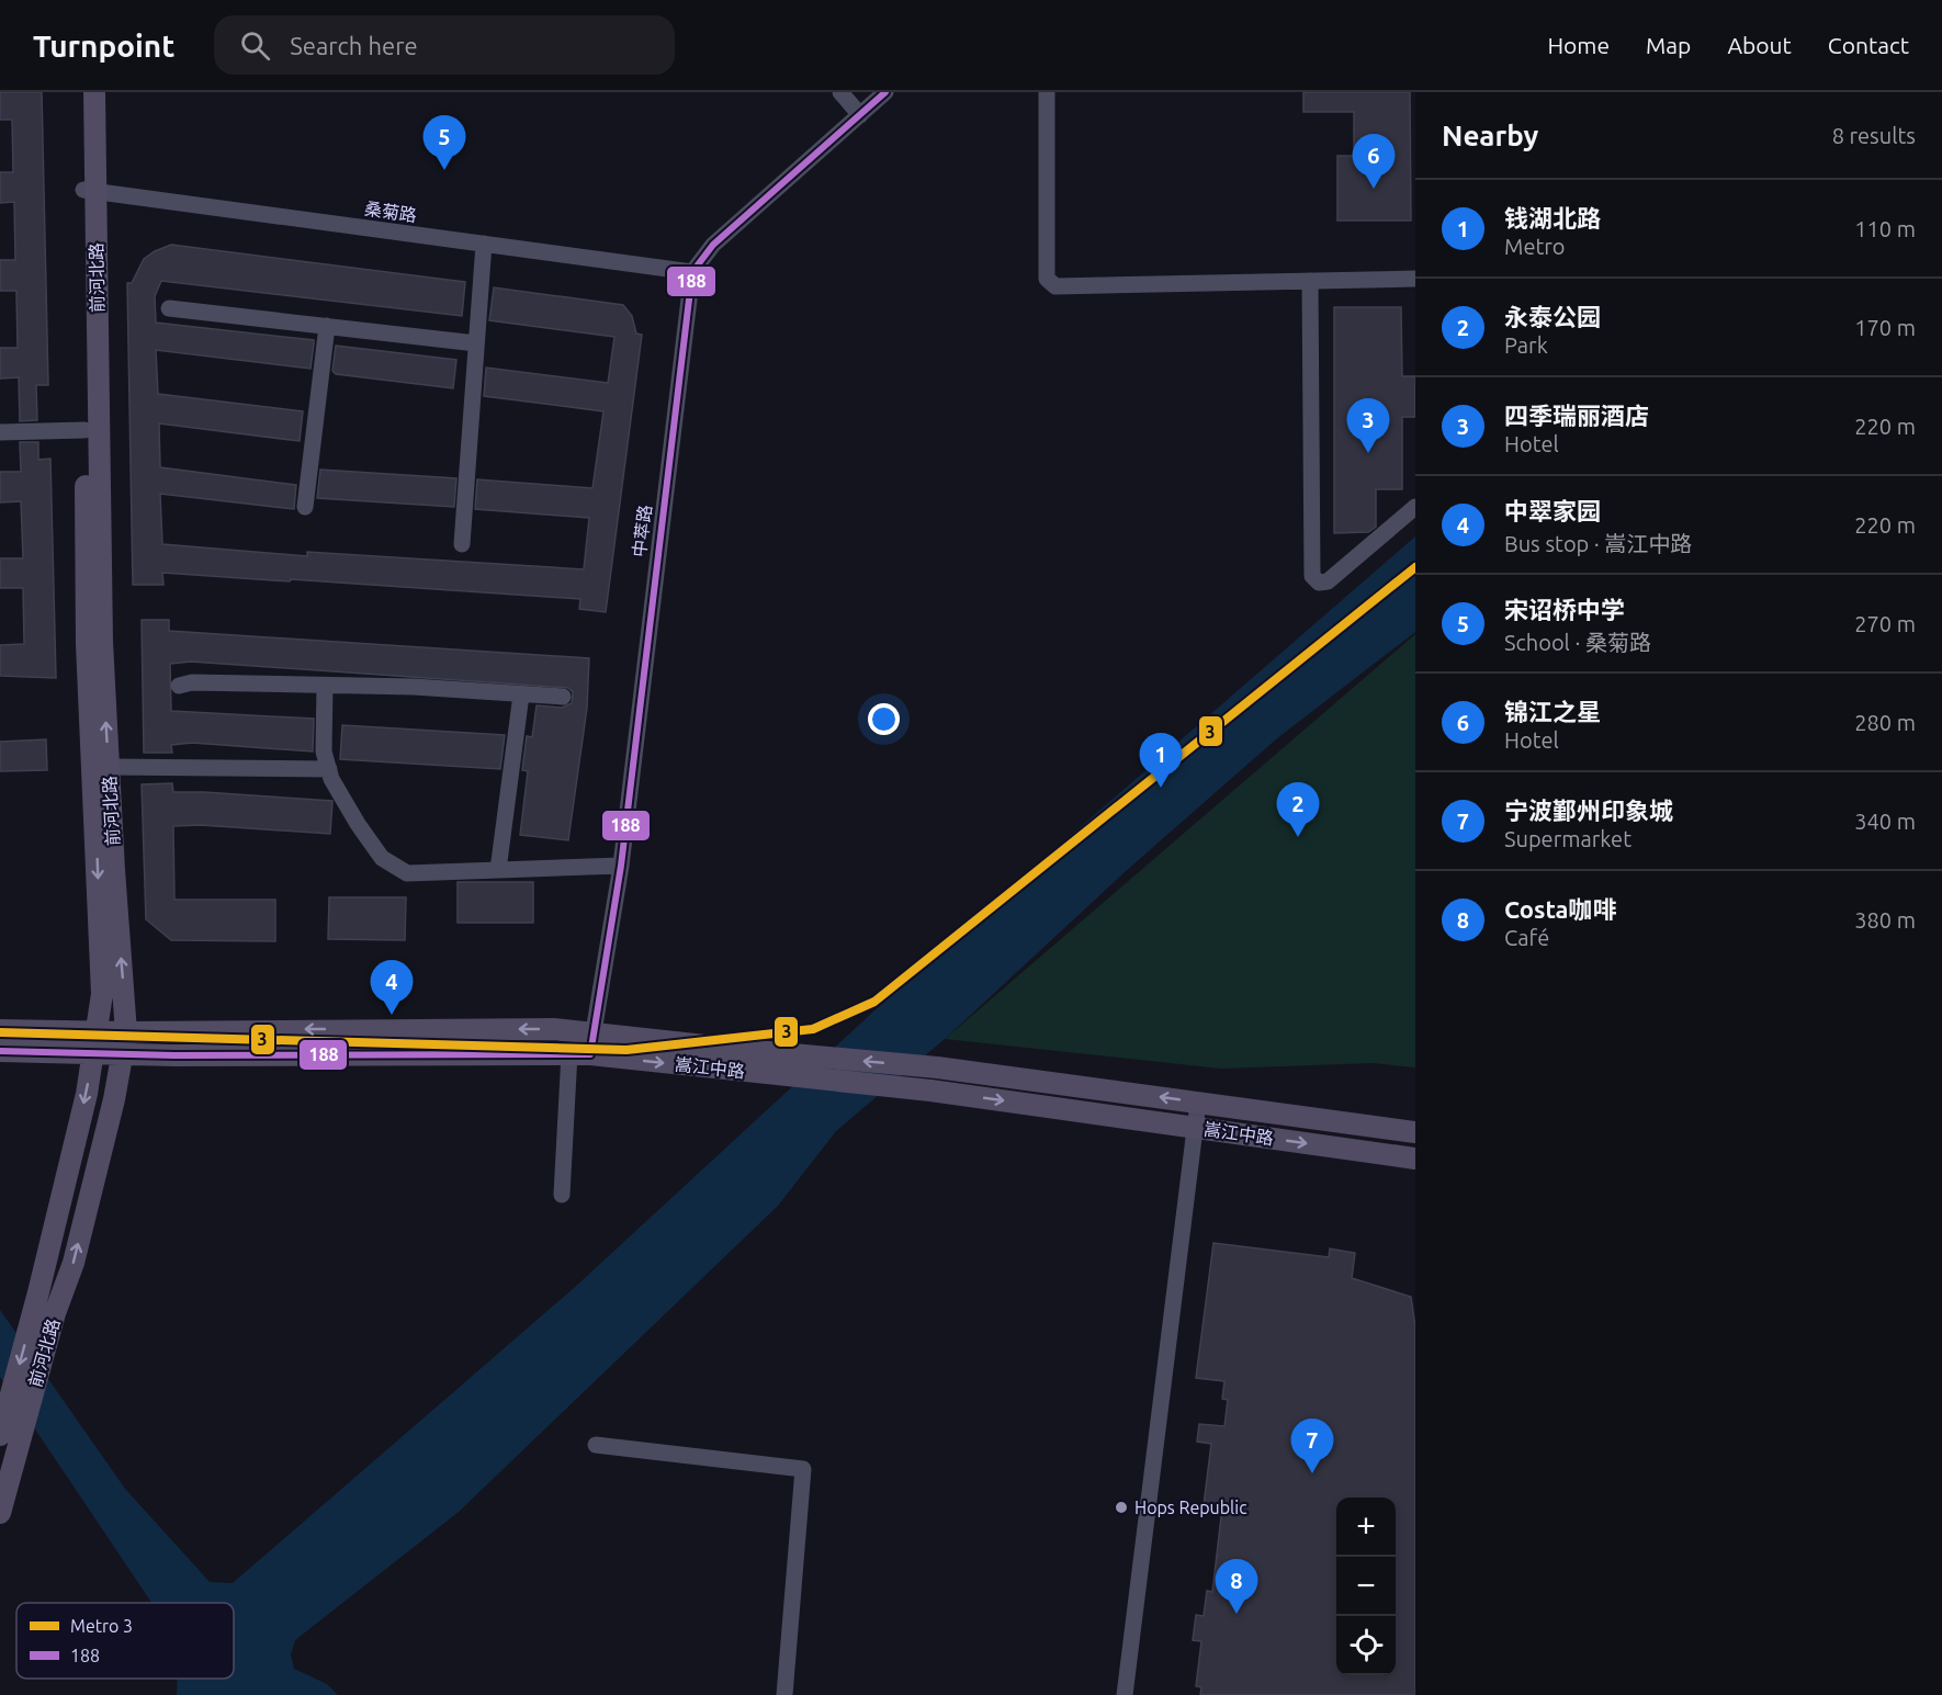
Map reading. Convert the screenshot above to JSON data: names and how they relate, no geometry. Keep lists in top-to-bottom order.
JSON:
{
  "streets": {
    "main road": ["前河北路", "嵩江中路"],
    "street": ["桑菊路", "中萃路"]
  },
  "crossings": [
    ["桑菊路", "前河北路"],
    ["桑菊路", "中萃路"],
    ["前河北路", "嵩江中路"],
    ["中萃路", "嵩江中路"]
  ],
  "places": ["Hops Republic"],
  "lines": ["transit line 188", "metro line 3"],
  "legend": ["Metro 3", "188"],
  "page": {
    "header": "Turnpoint",
    "search": "Search here",
    "nav": [
      "Home",
      "Map",
      "About",
      "Contact"
    ],
    "heading": ["Nearby", "8 results"],
    "pins": [
      "5",
      "6",
      "3",
      "1",
      "2",
      "4",
      "7",
      "8"
    ],
    "list": [
      {
        "mark": "1",
        "name": "钱湖北路",
        "note": "Metro",
        "value": "110 m"
      },
      {
        "mark": "2",
        "name": "永泰公园",
        "note": "Park",
        "value": "170 m"
      },
      {
        "mark": "3",
        "name": "四季瑞丽酒店",
        "note": "Hotel",
        "value": "220 m"
      },
      {
        "mark": "4",
        "name": "中翠家园",
        "note": "Bus stop · 嵩江中路",
        "value": "220 m"
      },
      {
        "mark": "5",
        "name": "宋诏桥中学",
        "note": "School · 桑菊路",
        "value": "270 m"
      },
      {
        "mark": "6",
        "name": "锦江之星",
        "note": "Hotel",
        "value": "280 m"
      },
      {
        "mark": "7",
        "name": "宁波鄞州印象城",
        "note": "Supermarket",
        "value": "340 m"
      },
      {
        "mark": "8",
        "name": "Costa咖啡",
        "note": "Café",
        "value": "380 m"
      }
    ],
    "map_buttons": ["+", "−"]
  }
}
